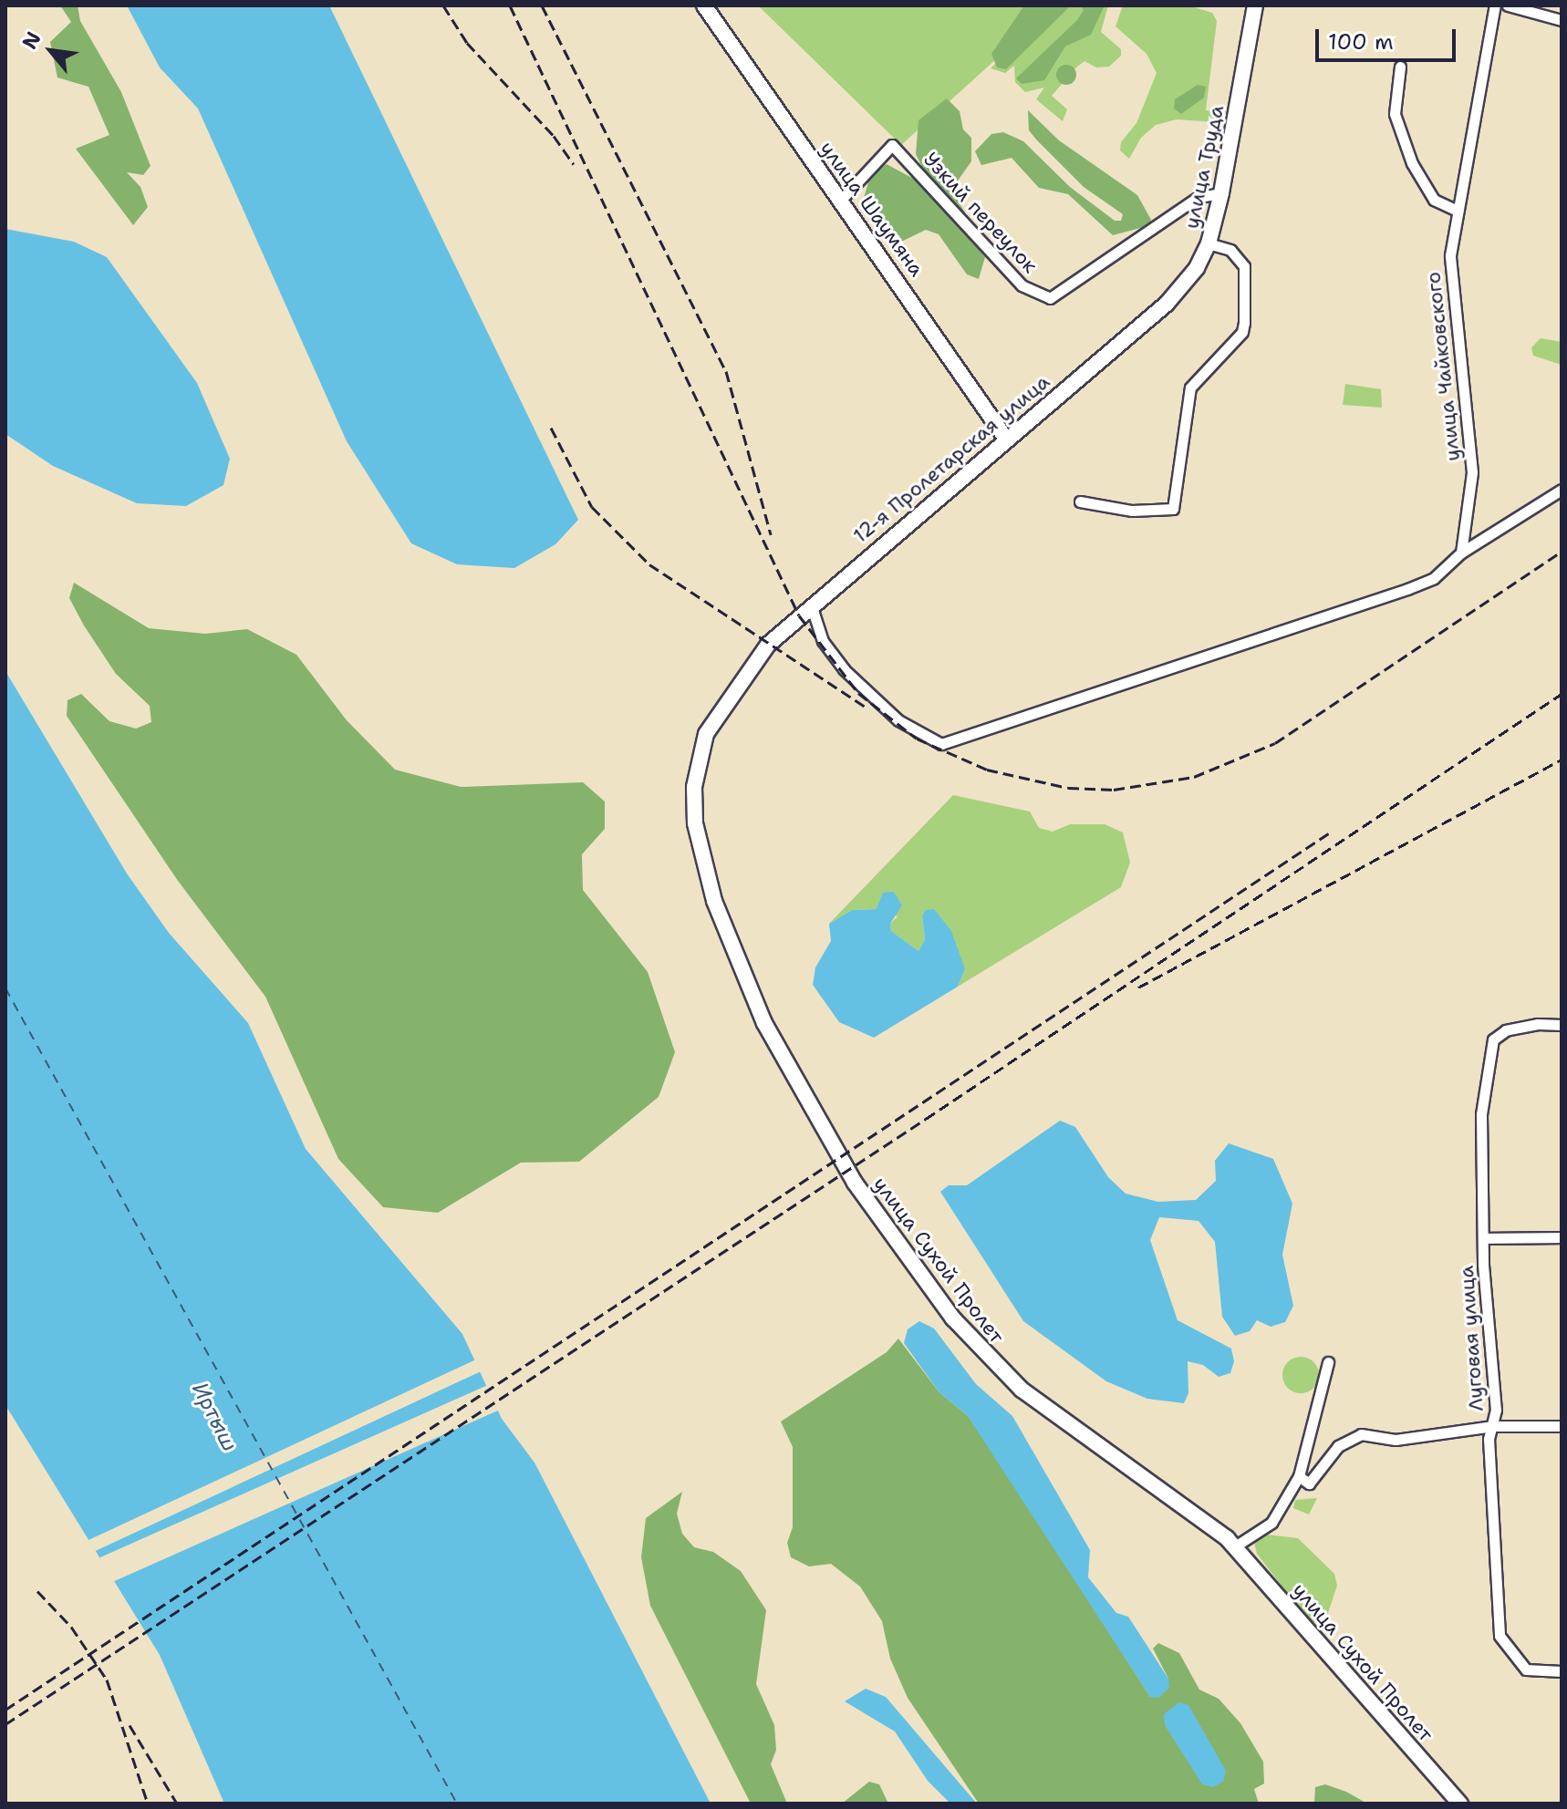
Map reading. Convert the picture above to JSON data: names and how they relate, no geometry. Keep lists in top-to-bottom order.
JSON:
{
  "streets": {
    "main road": [
      "улица Труда",
      "улица Шаумяна",
      "12-я Пролетарская улица",
      "улица Сухой Пролет"
    ],
    "street": ["Узкий переулок", "улица Чайковского", "Луговая улица"]
  },
  "crossings": [
    ["улица Труда", "Узкий переулок"],
    ["улица Труда", "12-я Пролетарская улица"],
    ["улица Шаумяна", "Узкий переулок"],
    ["улица Шаумяна", "12-я Пролетарская улица"],
    ["12-я Пролетарская улица", "улица Сухой Пролет"]
  ],
  "water": ["Иртыш"],
  "scale_bar": "100 m",
  "north": "top left"
}
